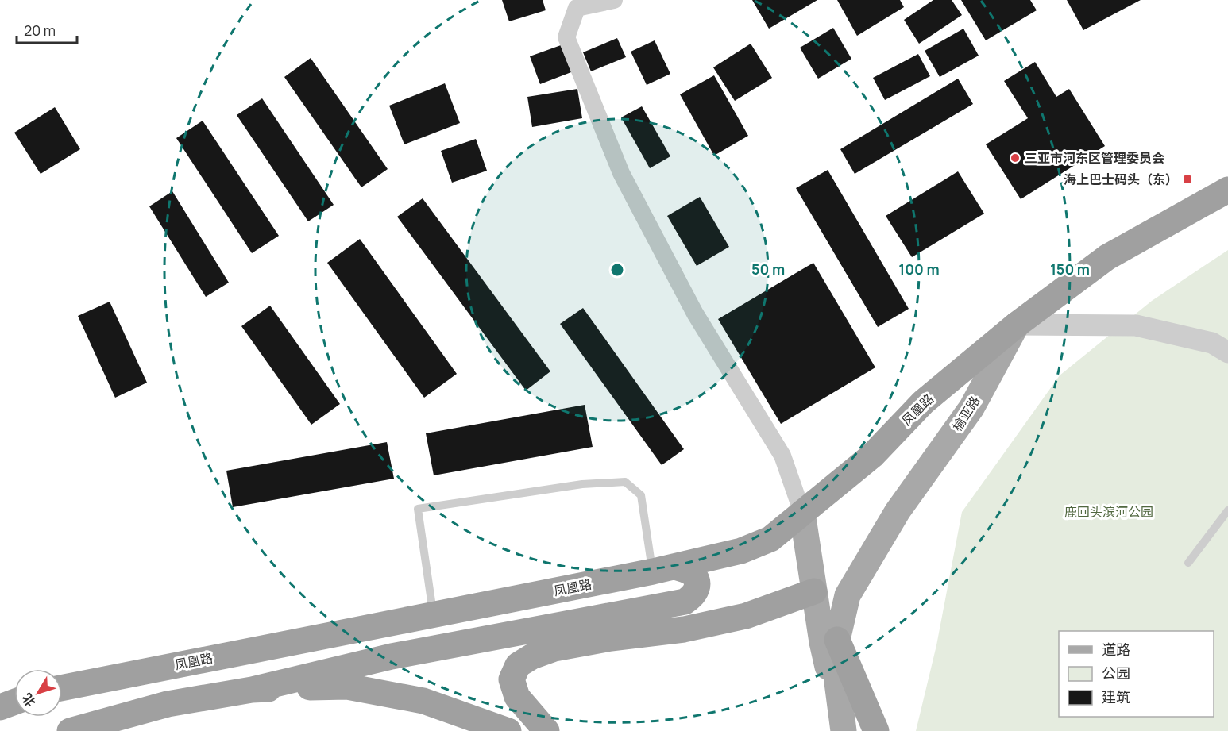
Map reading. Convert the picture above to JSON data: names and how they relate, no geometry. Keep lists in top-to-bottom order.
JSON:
{
  "streets": {
    "highway": ["凤凰路", "榆亚路"]
  },
  "crossings": [
    ["凤凰路", "榆亚路"]
  ],
  "parks": ["鹿回头滨河公园"],
  "places": {
    "other": ["三亚市河东区管理委员会"],
    "transit": ["海上巴士码头（东）"]
  },
  "legend": ["道路", "公园", "建筑"],
  "scale_bar": "20 m",
  "north": "bottom left",
  "rings": ["50 m", "100 m", "150 m"]
}
